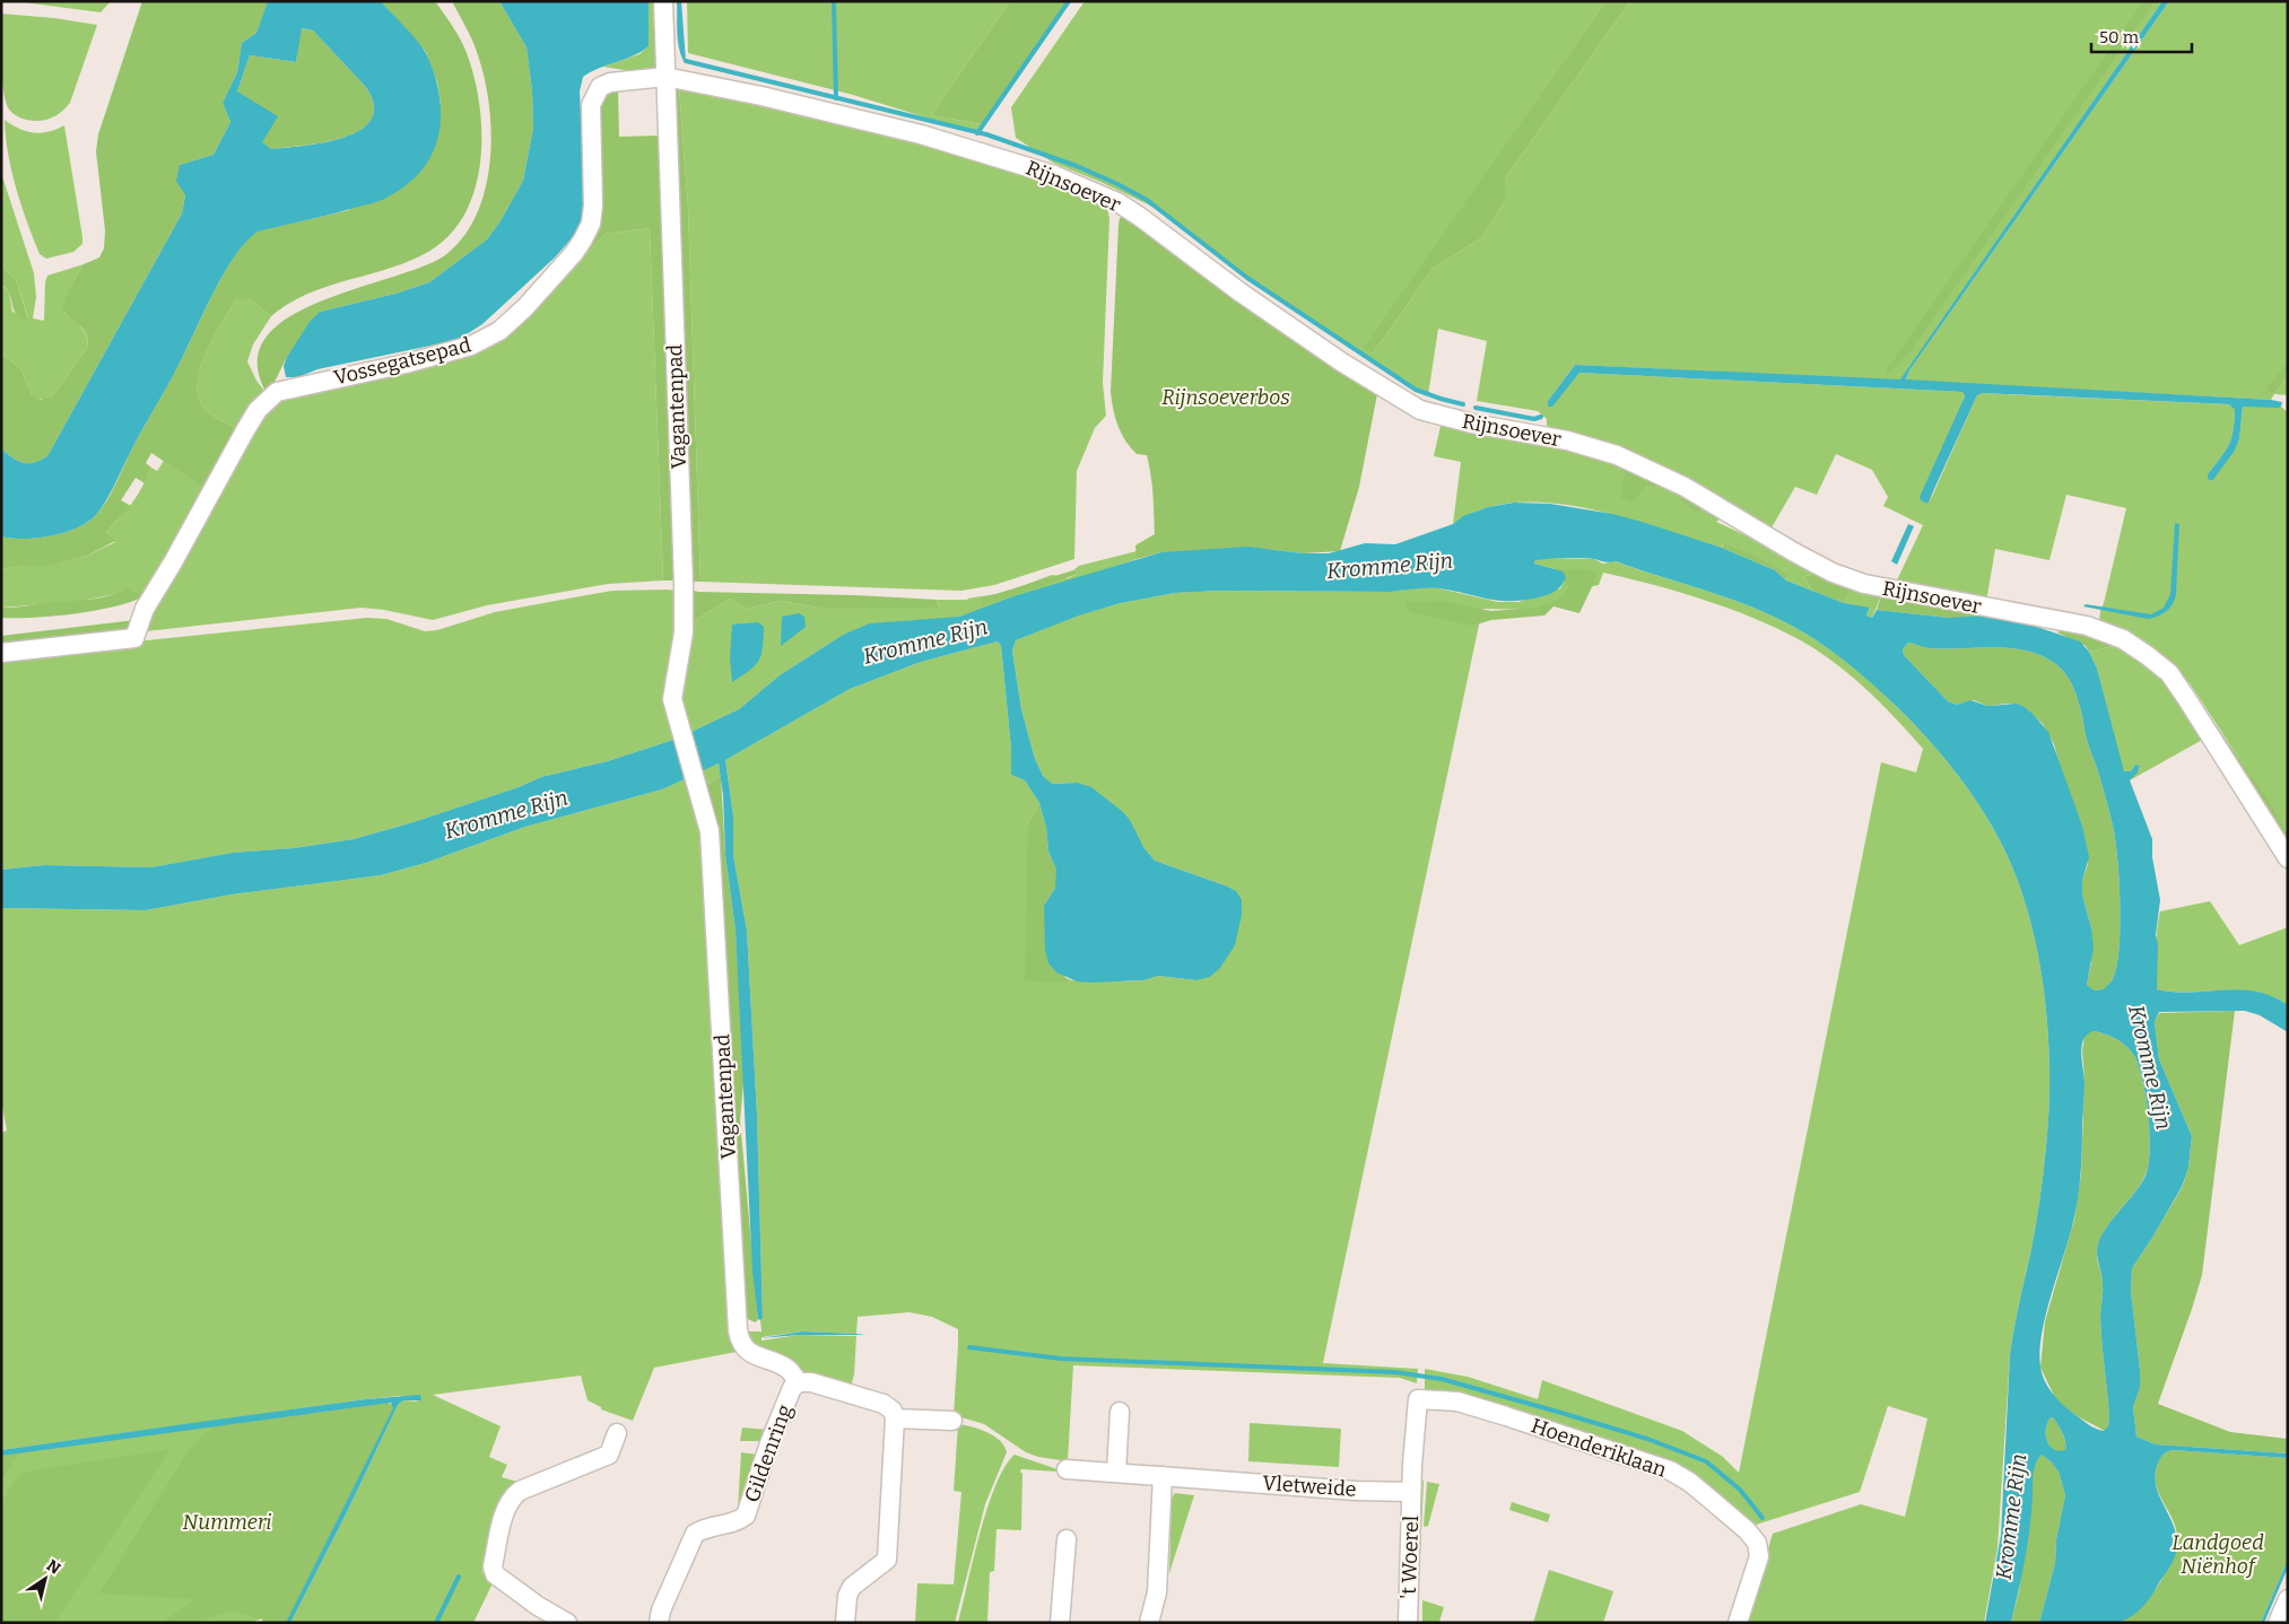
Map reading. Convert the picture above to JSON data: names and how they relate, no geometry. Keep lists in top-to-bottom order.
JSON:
{
  "streets": {
    "street": [
      "Rijnsoever",
      "Vossegatsepad",
      "Vagantenpad",
      "Hoenderiklaan",
      "Gildenring",
      "Vletweide",
      "'t Woerel"
    ]
  },
  "crossings": [
    ["Rijnsoever", "Vossegatsepad"],
    ["Rijnsoever", "Vagantenpad"],
    ["Vossegatsepad", "Vagantenpad"],
    ["Vagantenpad", "Gildenring"],
    ["Hoenderiklaan", "Vletweide"],
    ["Hoenderiklaan", "'t Woerel"],
    ["Vletweide", "'t Woerel"]
  ],
  "water": ["Kromme Rijn"],
  "parks": ["Rijnsoeverbos", "Nummeri", "Landgoed Niënhof"],
  "scale_bar": "50 m",
  "north": "top right"
}
